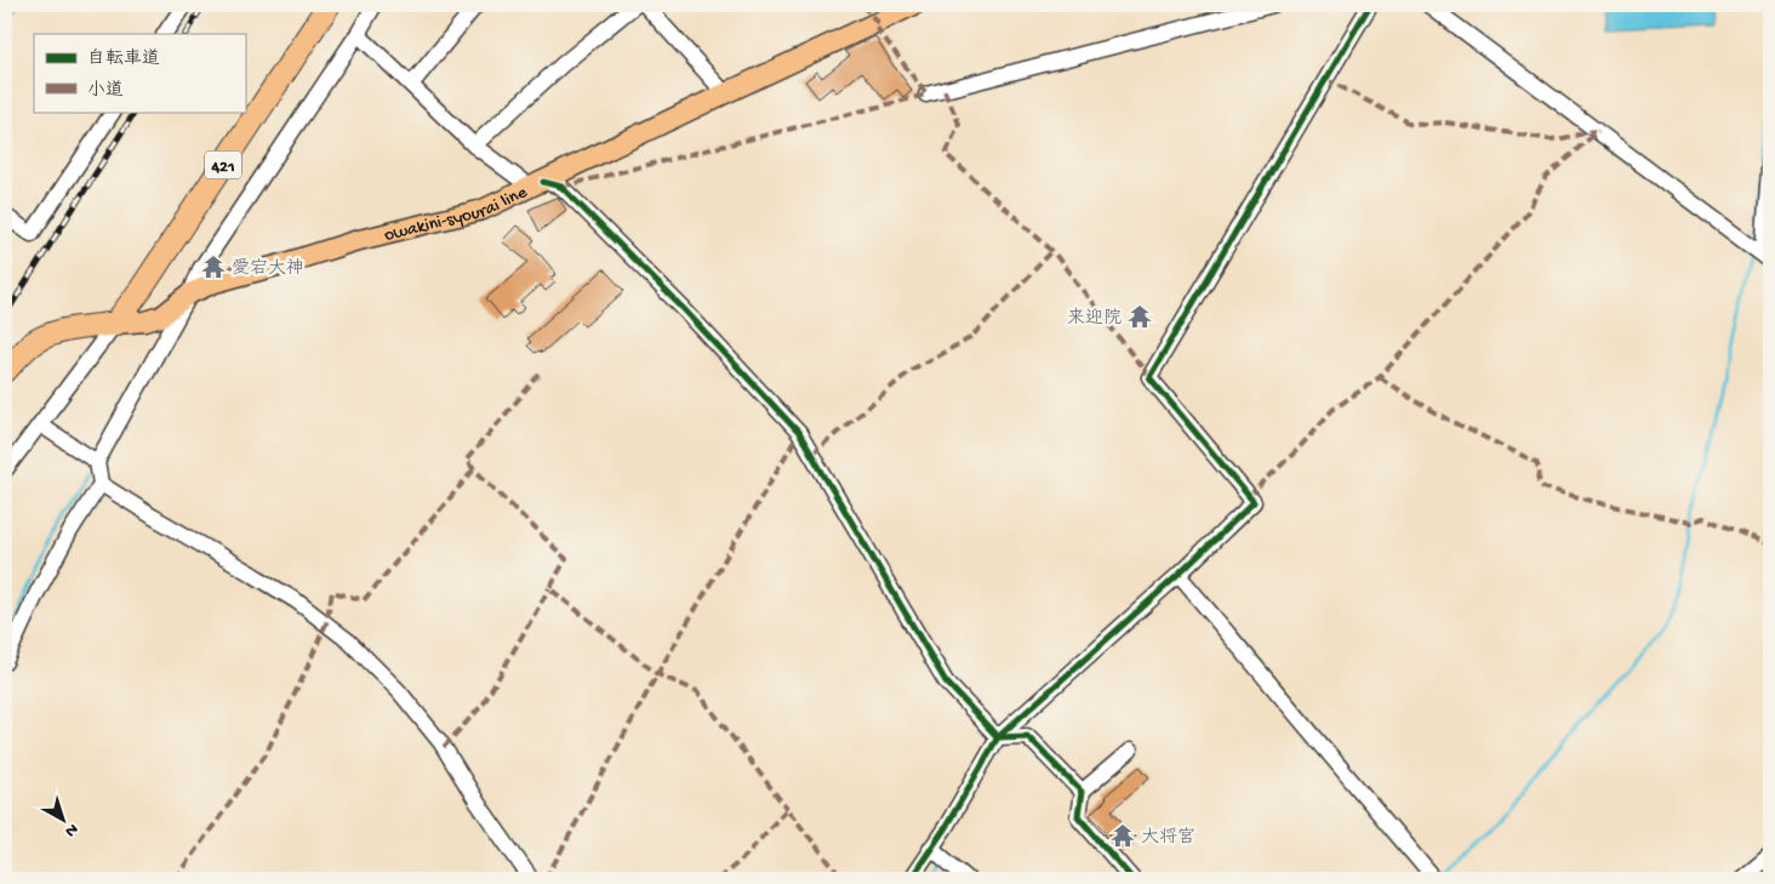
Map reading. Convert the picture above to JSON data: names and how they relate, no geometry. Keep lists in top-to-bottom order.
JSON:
{
  "streets": {
    "highway": ["421"],
    "main road": ["owakini-syourai line"]
  },
  "crossings": [
    ["421", "owakini-syourai line"]
  ],
  "places": {
    "temple": ["愛宕大神", "来迎院", "大将宮"]
  },
  "legend": ["自転車道", "小道"],
  "north": "bottom right"
}
